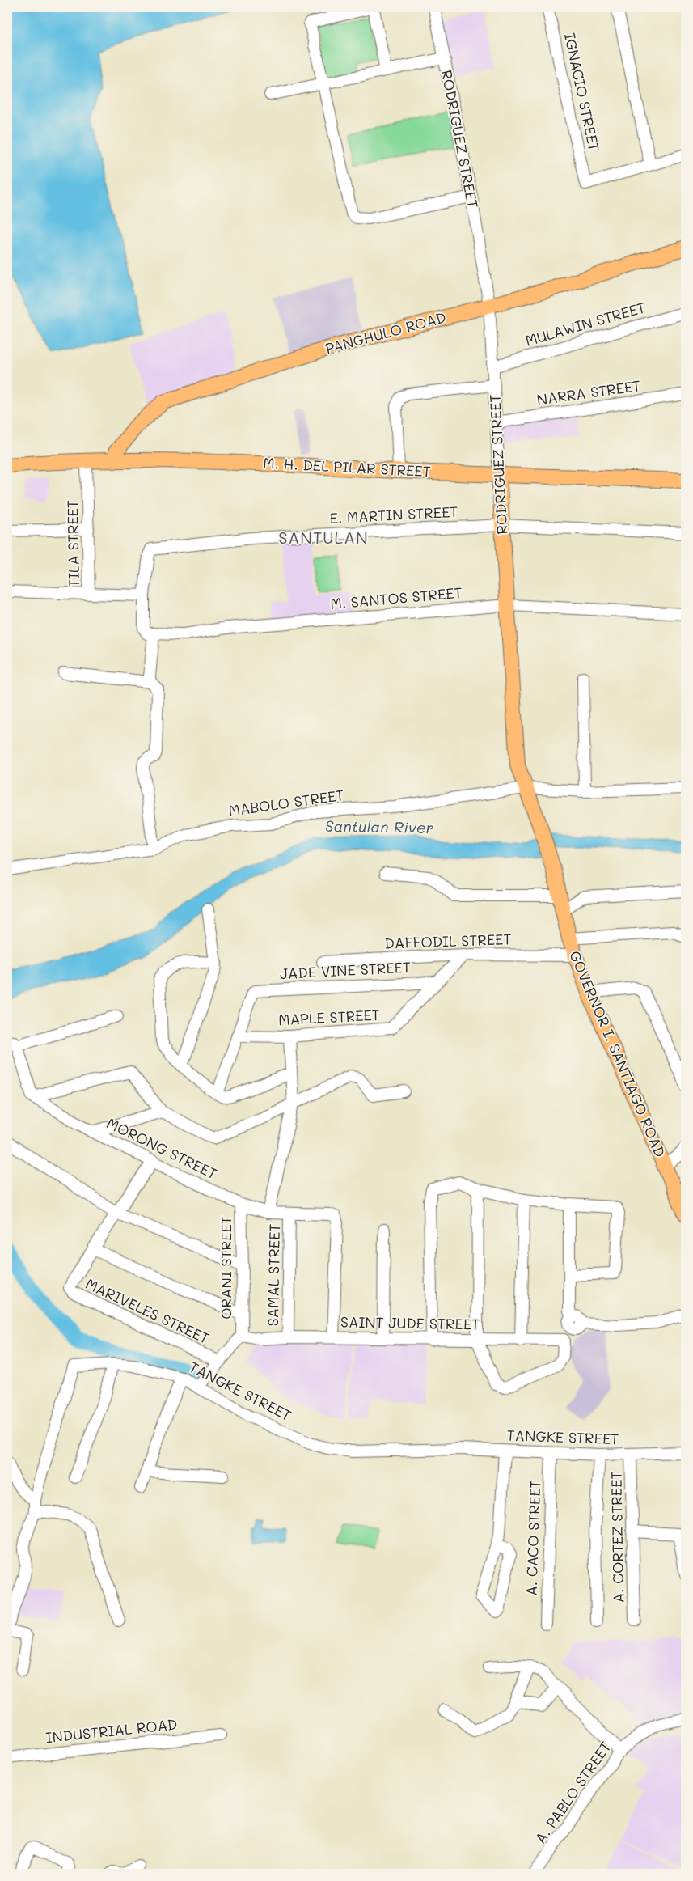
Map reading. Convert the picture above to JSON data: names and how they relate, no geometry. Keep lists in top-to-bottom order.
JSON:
{
  "streets": {
    "main road": [
      "RODRIGUEZ STREET",
      "PANGHULO ROAD",
      "M. H. DEL PILAR STREET",
      "GOVERNOR I. SANTIAGO ROAD"
    ],
    "street": [
      "IGNACIO STREET",
      "MULAWIN STREET",
      "NARRA STREET",
      "E. MARTIN STREET",
      "TILA STREET",
      "M. SANTOS STREET",
      "MABOLO STREET",
      "DAFFODIL STREET",
      "JADE VINE STREET",
      "MAPLE STREET",
      "MORONG STREET",
      "ORANI STREET",
      "SAMAL STREET",
      "MARIVELES STREET",
      "SAINT JUDE STREET",
      "TANGKE STREET",
      "A. CORTEZ STREET",
      "A. CACO STREET",
      "INDUSTRIAL ROAD",
      "A. PABLO STREET"
    ]
  },
  "crossings": [
    ["RODRIGUEZ STREET", "MULAWIN STREET"],
    ["RODRIGUEZ STREET", "PANGHULO ROAD"],
    ["RODRIGUEZ STREET", "NARRA STREET"],
    ["RODRIGUEZ STREET", "M. H. DEL PILAR STREET"],
    ["RODRIGUEZ STREET", "E. MARTIN STREET"],
    ["RODRIGUEZ STREET", "M. SANTOS STREET"],
    ["RODRIGUEZ STREET", "MABOLO STREET"],
    ["RODRIGUEZ STREET", "GOVERNOR I. SANTIAGO ROAD"],
    ["PANGHULO ROAD", "M. H. DEL PILAR STREET"],
    ["M. H. DEL PILAR STREET", "TILA STREET"],
    ["E. MARTIN STREET", "TILA STREET"],
    ["DAFFODIL STREET", "MAPLE STREET"],
    ["DAFFODIL STREET", "GOVERNOR I. SANTIAGO ROAD"],
    ["JADE VINE STREET", "MAPLE STREET"],
    ["MORONG STREET", "ORANI STREET"],
    ["MORONG STREET", "SAMAL STREET"],
    ["MORONG STREET", "MARIVELES STREET"],
    ["MORONG STREET", "SAINT JUDE STREET"],
    ["ORANI STREET", "MARIVELES STREET"],
    ["ORANI STREET", "SAINT JUDE STREET"],
    ["ORANI STREET", "TANGKE STREET"],
    ["SAMAL STREET", "SAINT JUDE STREET"],
    ["TANGKE STREET", "A. CORTEZ STREET"],
    ["TANGKE STREET", "A. CACO STREET"]
  ],
  "districts": ["SANTULAN"],
  "water": ["Santulan River"]
}
